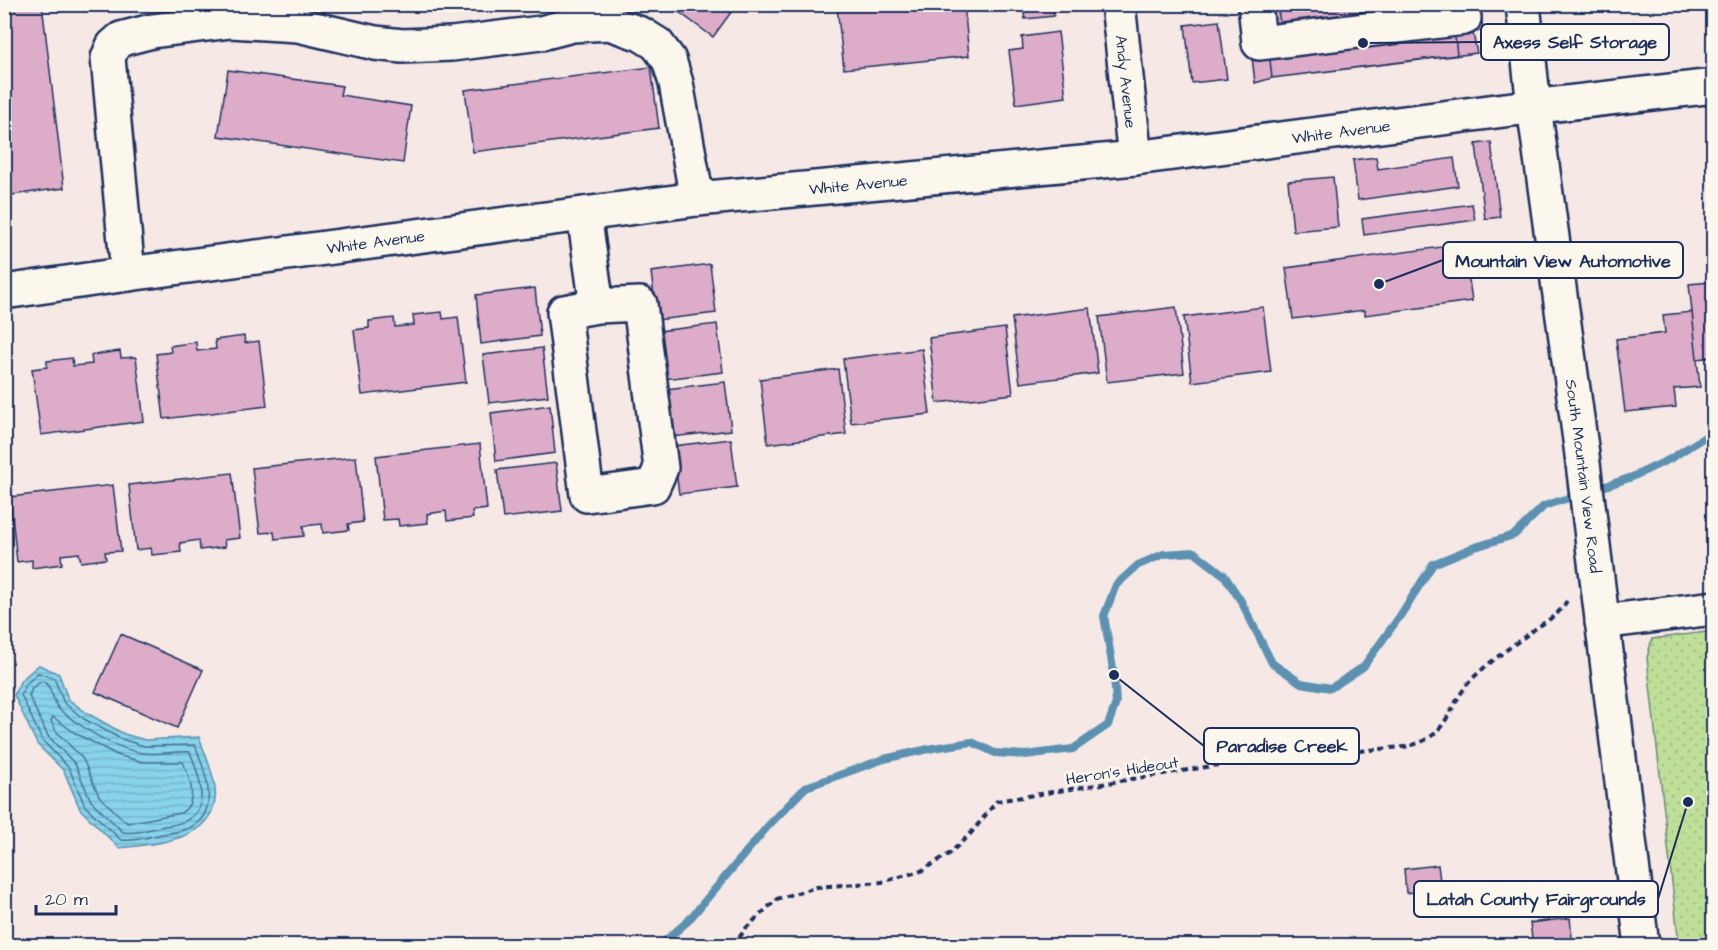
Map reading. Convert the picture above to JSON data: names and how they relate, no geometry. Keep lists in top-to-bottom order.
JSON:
{
  "streets": {
    "street": ["Andy Avenue", "White Avenue", "South Mountain View Road"],
    "path": ["Heron's Hideout"]
  },
  "crossings": [
    ["Andy Avenue", "White Avenue"],
    ["White Avenue", "South Mountain View Road"],
    ["South Mountain View Road", "Heron's Hideout"]
  ],
  "places": [
    "Axess Self Storage",
    "Mountain View Automotive",
    "Paradise Creek",
    "Latah County Fairgrounds"
  ],
  "scale_bar": "20 m"
}
